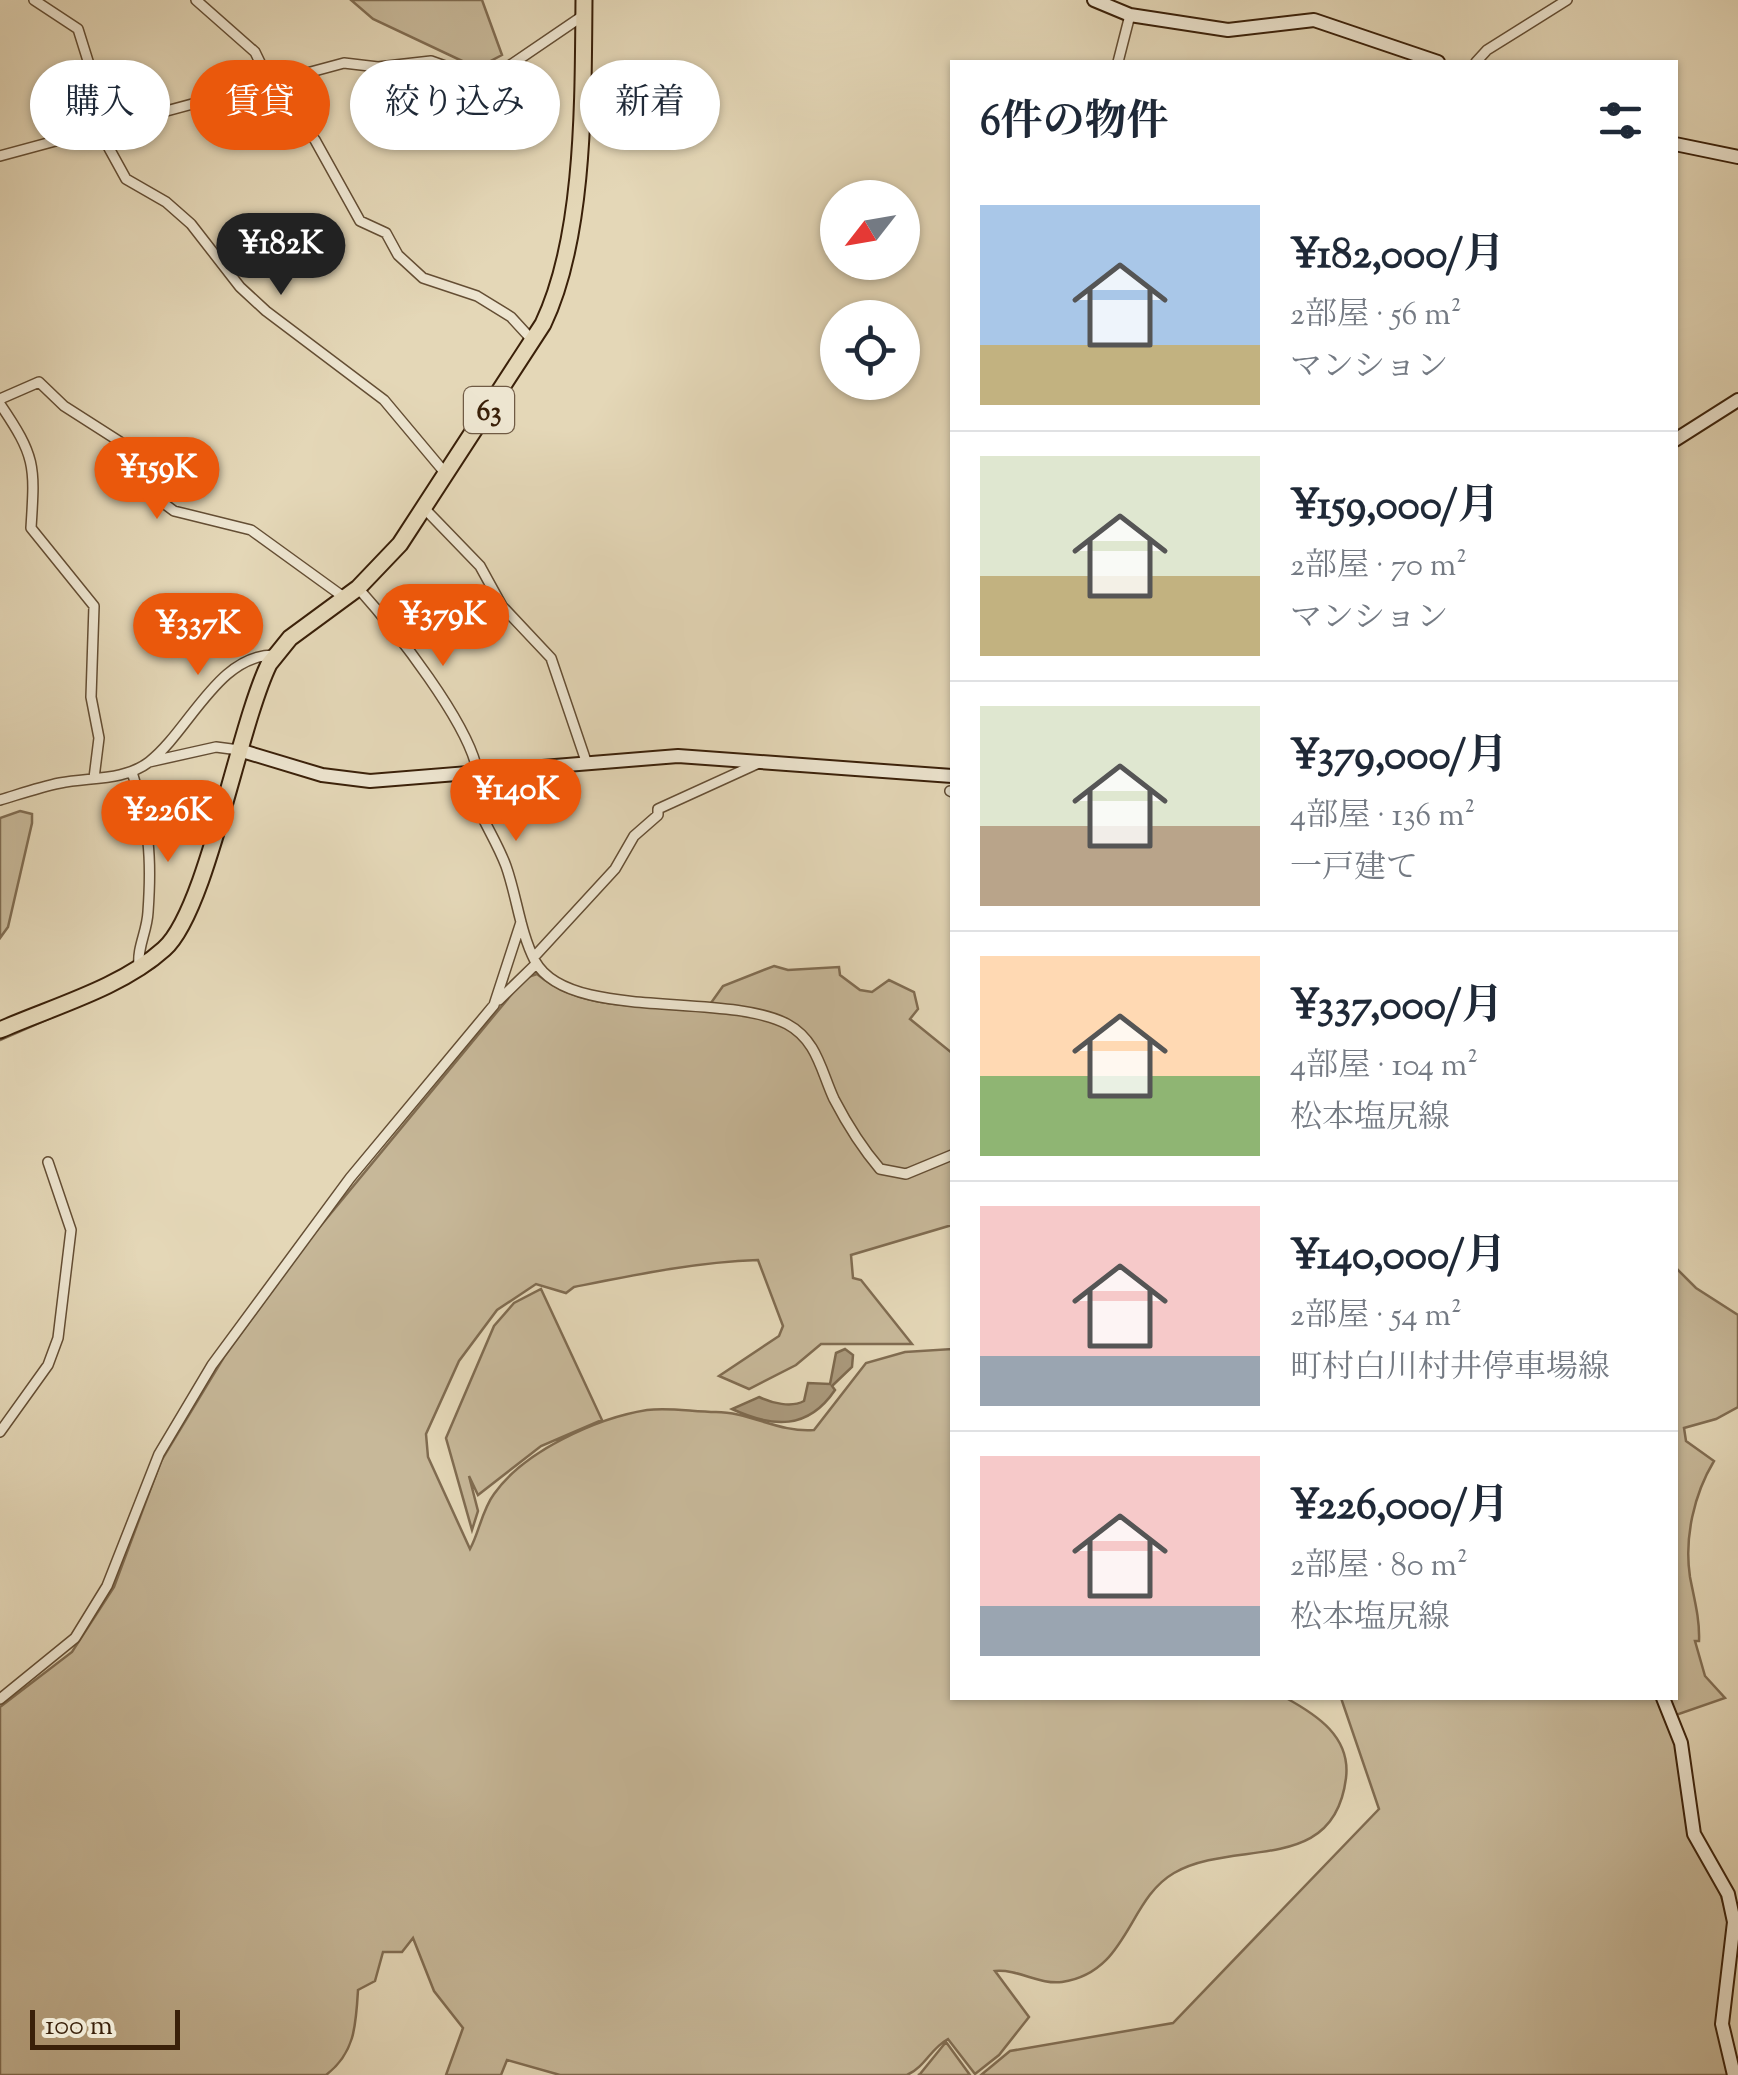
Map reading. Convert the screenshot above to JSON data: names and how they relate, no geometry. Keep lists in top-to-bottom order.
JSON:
{
  "streets": {
    "main road": ["63"]
  },
  "scale_bar": "100 m",
  "north": "bottom left",
  "page": {
    "chip": [
      "購入",
      "賃貸",
      "絞り込み",
      "新着"
    ],
    "heading": "6件の物件",
    "list": [
      {
        "name": "¥182,000/月",
        "note": "2部屋 · 56 m² · マンション"
      },
      {
        "name": "¥159,000/月",
        "note": "2部屋 · 70 m² · マンション"
      },
      {
        "name": "¥379,000/月",
        "note": "4部屋 · 136 m² · 一戸建て"
      },
      {
        "name": "¥337,000/月",
        "note": "4部屋 · 104 m² · 松本塩尻線"
      },
      {
        "name": "¥140,000/月",
        "note": "2部屋 · 54 m² · 町村白川村井停車場線"
      },
      {
        "name": "¥226,000/月",
        "note": "2部屋 · 80 m² · 松本塩尻線"
      }
    ],
    "price": [
      "¥182K",
      "¥159K",
      "¥379K",
      "¥337K",
      "¥140K",
      "¥226K"
    ],
    "scale": "100 m"
  }
}
